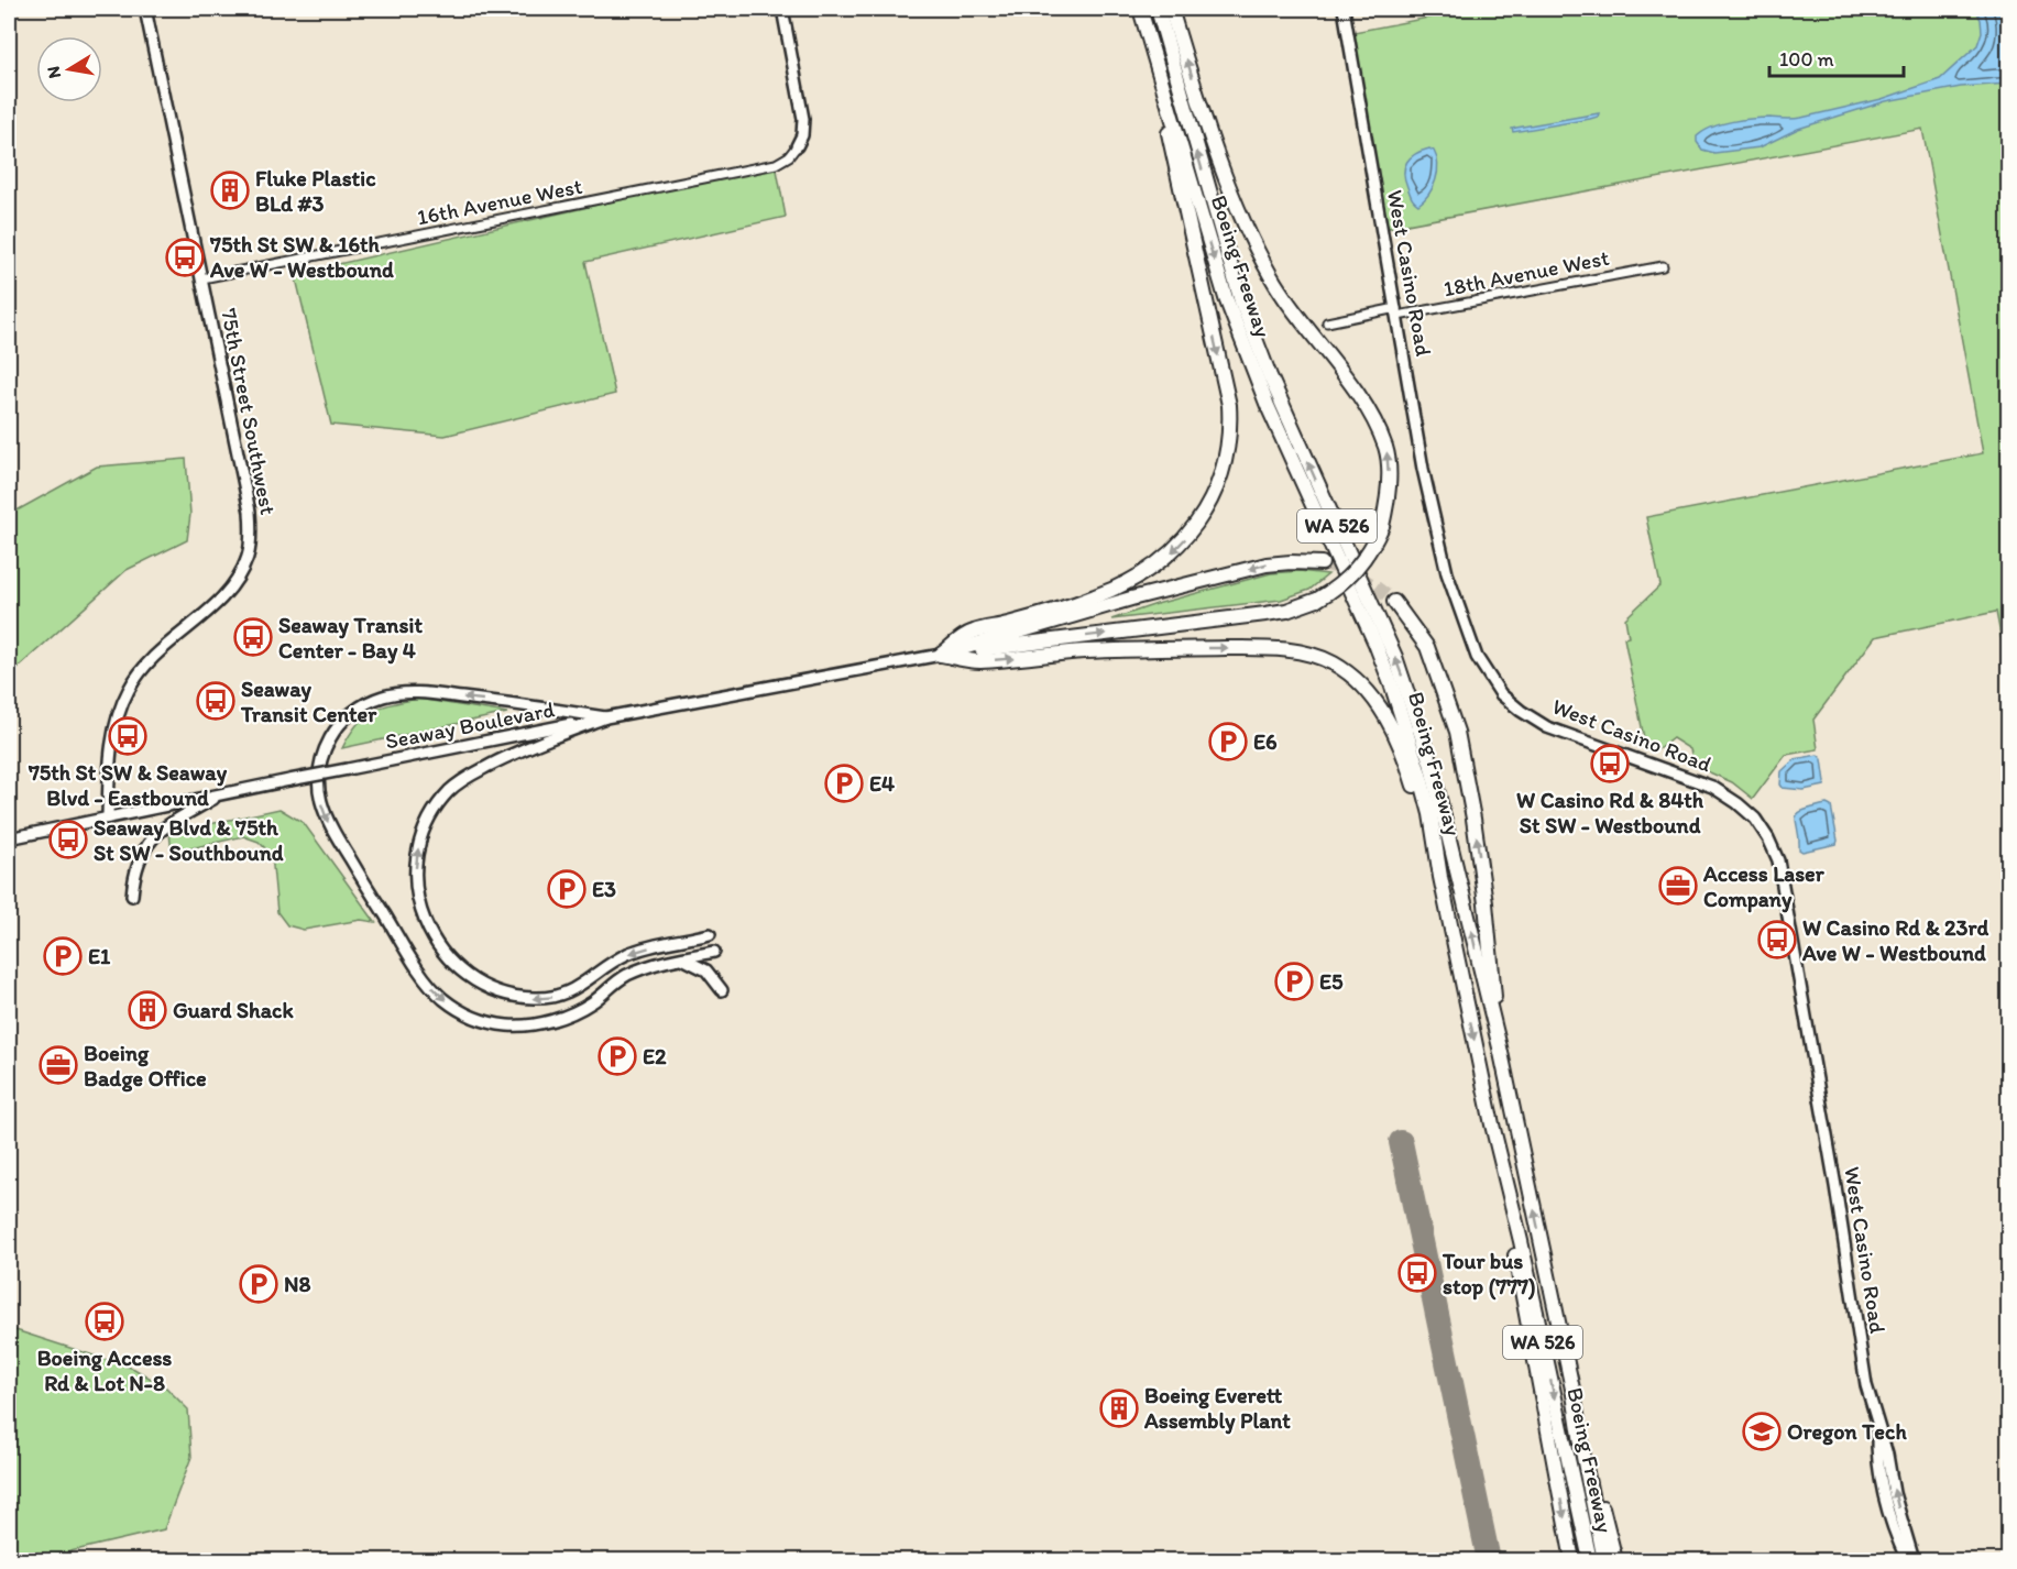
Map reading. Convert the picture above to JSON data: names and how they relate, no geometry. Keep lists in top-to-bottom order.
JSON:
{
  "streets": {
    "highway": ["Boeing Freeway", "WA 526"],
    "street": [
      "16th Avenue West",
      "West Casino Road",
      "18th Avenue West",
      "75th Street Southwest",
      "Seaway Boulevard"
    ]
  },
  "crossings": [
    ["16th Avenue West", "75th Street Southwest"],
    ["West Casino Road", "18th Avenue West"],
    ["75th Street Southwest", "Seaway Boulevard"]
  ],
  "places": {
    "building": ["Fluke Plastic BLd #3", "Guard Shack", "Boeing Everett Assembly Plant"],
    "bus stop": [
      "75th St SW & 16th Ave W - Westbound",
      "Seaway Transit Center - Bay 4",
      "Seaway Transit Center",
      "75th St SW & Seaway Blvd - Eastbound",
      "W Casino Rd & 84th St SW - Westbound",
      "Seaway Blvd & 75th St SW - Southbound",
      "W Casino Rd & 23rd Ave W - Westbound",
      "Tour bus stop (777)",
      "Boeing Access Rd & Lot N-8"
    ],
    "parking": [
      "E6",
      "E4",
      "E3",
      "E1",
      "E5",
      "E2",
      "N8"
    ],
    "office": ["Access Laser Company", "Boeing Badge Office"],
    "school or university": ["Oregon Tech"]
  },
  "scale_bar": "100 m",
  "north": "left"
}
